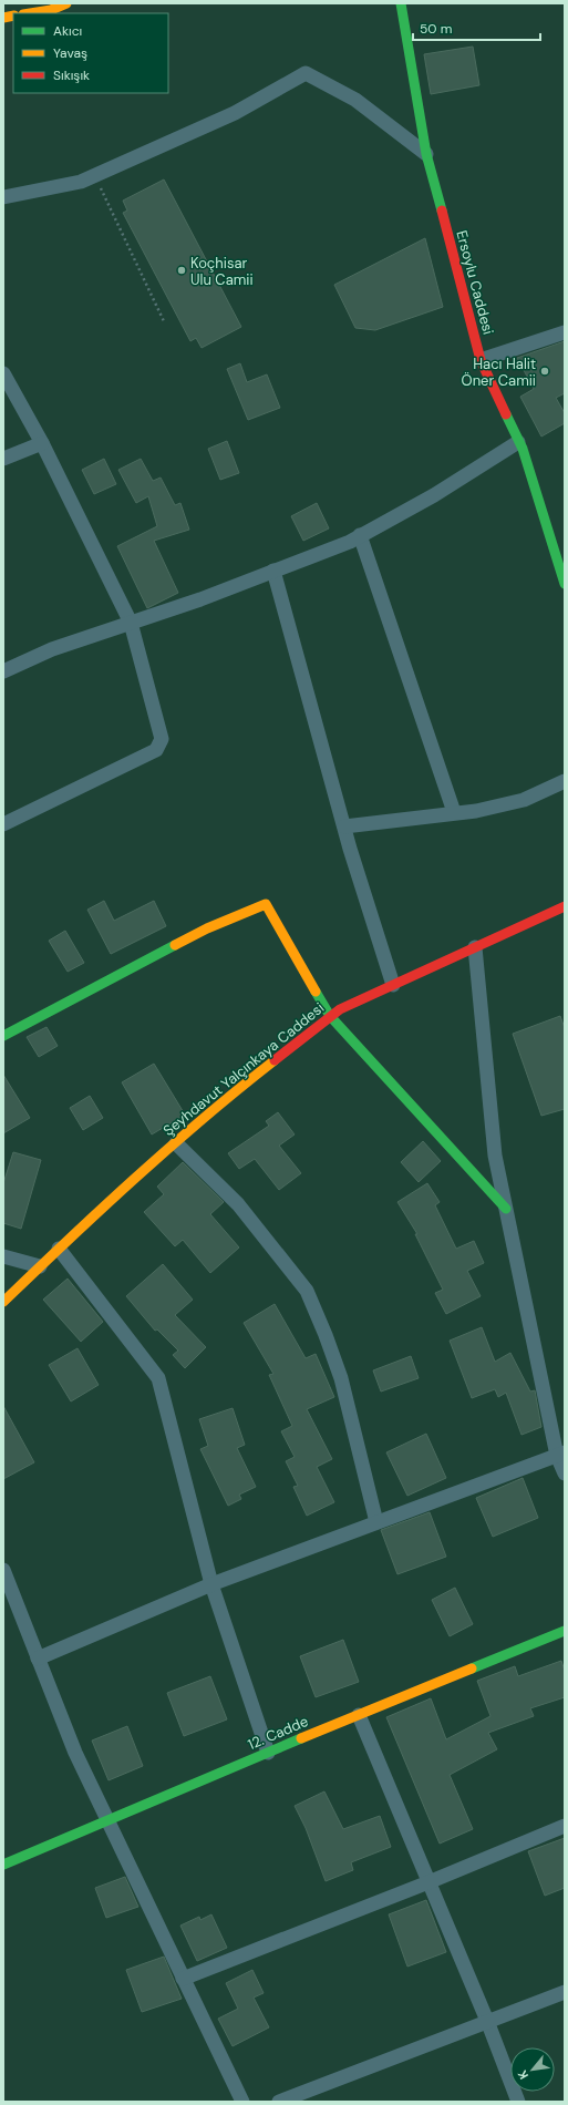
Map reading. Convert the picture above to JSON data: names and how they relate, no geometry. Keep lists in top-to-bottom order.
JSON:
{
  "streets": {
    "street": ["Ersoylu Caddesi", "Şeyhdavut Yalçınkaya Caddesi", "12. Cadde"]
  },
  "places": ["Koçhisar Ulu Camii", "Hacı Halit Öner Camii"],
  "legend": ["Akıcı", "Yavaş", "Sıkışık"],
  "scale_bar": "50 m",
  "north": "bottom left"
}
